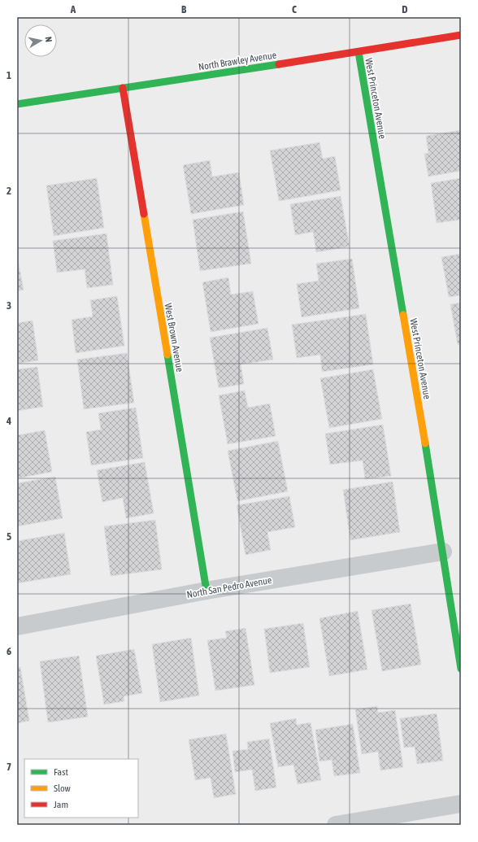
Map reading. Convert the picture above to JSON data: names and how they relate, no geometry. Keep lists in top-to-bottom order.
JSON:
{
  "streets": {
    "street": [
      "North Brawley Avenue",
      "West Princeton Avenue",
      "West Brown Avenue",
      "North San Pedro Avenue"
    ]
  },
  "crossings": [
    ["North Brawley Avenue", "West Princeton Avenue"],
    ["North Brawley Avenue", "West Brown Avenue"],
    ["West Princeton Avenue", "North San Pedro Avenue"],
    ["West Brown Avenue", "North San Pedro Avenue"]
  ],
  "legend": ["Fast", "Slow", "Jam"],
  "north": "right",
  "grid": {
    "columns": [
      "A",
      "B",
      "C",
      "D"
    ],
    "rows": [
      "1",
      "2",
      "3",
      "4",
      "5",
      "6",
      "7"
    ]
  }
}
